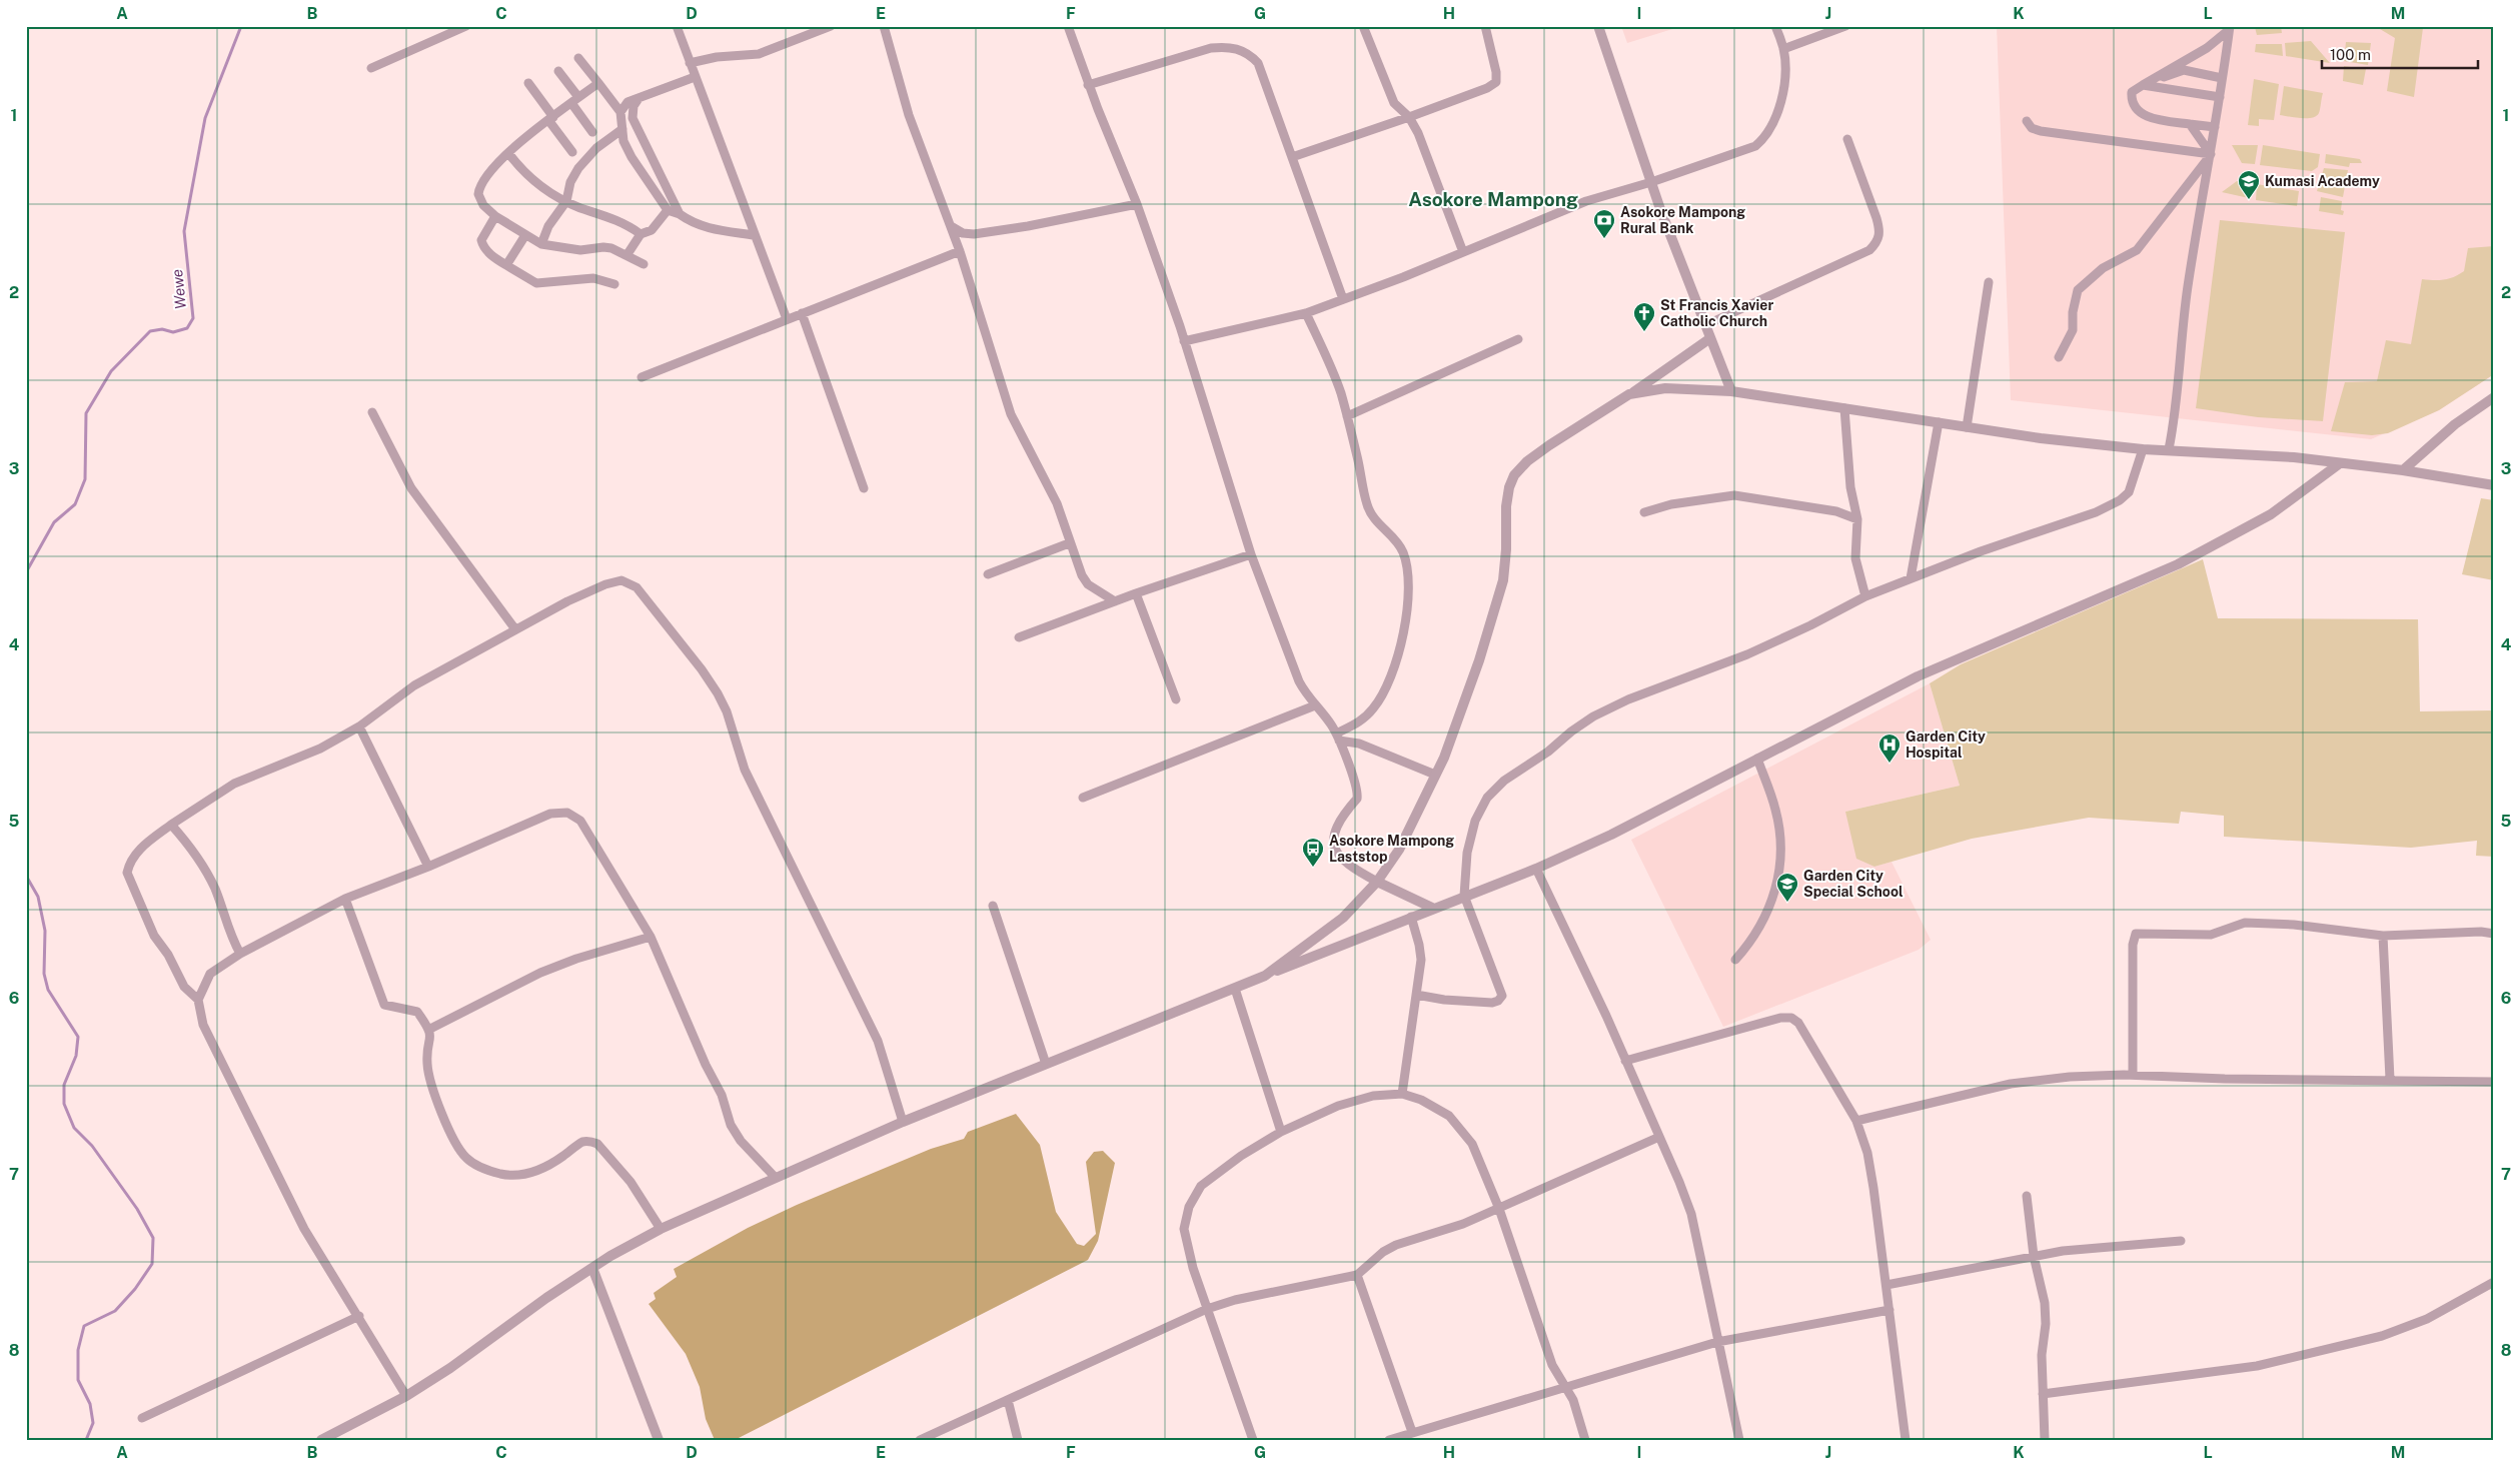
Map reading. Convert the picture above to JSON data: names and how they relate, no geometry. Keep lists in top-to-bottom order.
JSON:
{
  "districts": ["Asokore Mampong"],
  "water": ["Wewe"],
  "places": {
    "school or university": ["Kumasi Academy", "Garden City Special School"],
    "bank": ["Asokore Mampong Rural Bank"],
    "church": ["St Francis Xavier Catholic Church"],
    "hospital": ["Garden City Hospital"],
    "bus stop": ["Asokore Mampong Laststop"]
  },
  "scale_bar": "100 m",
  "grid": {
    "columns": [
      "A",
      "B",
      "C",
      "D",
      "E",
      "F",
      "G",
      "H",
      "I",
      "J",
      "K",
      "L",
      "M"
    ],
    "rows": [
      "1",
      "2",
      "3",
      "4",
      "5",
      "6",
      "7",
      "8"
    ]
  }
}
